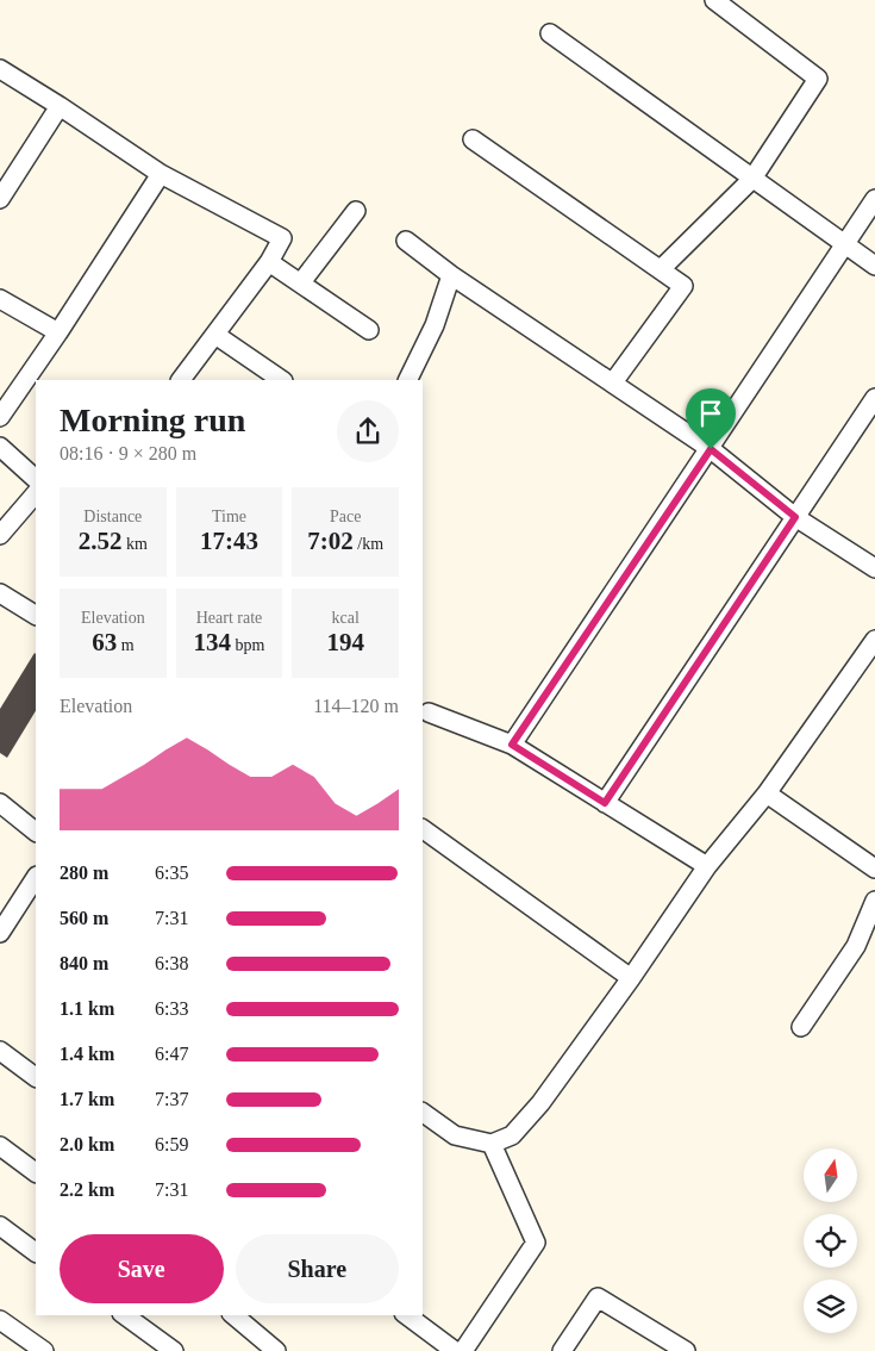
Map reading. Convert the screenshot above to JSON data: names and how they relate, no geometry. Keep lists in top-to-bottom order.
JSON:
{
  "north": "top",
  "page": {
    "heading": ["Morning run", "08:16 · 9 × 280 m"],
    "stats": [
      ["Distance", "2.52 km"],
      ["Time", "17:43"],
      ["Pace", "7:02 /km"],
      ["Elevation", "63 m"],
      ["Heart rate", "134 bpm"],
      ["kcal", "194"]
    ],
    "chart": ["Elevation", "114–120 m"],
    "list": [
      {
        "name": "280 m",
        "note": "6:35"
      },
      {
        "name": "560 m",
        "note": "7:31"
      },
      {
        "name": "840 m",
        "note": "6:38"
      },
      {
        "name": "1.1 km",
        "note": "6:33"
      },
      {
        "name": "1.4 km",
        "note": "6:47"
      },
      {
        "name": "1.7 km",
        "note": "7:37"
      },
      {
        "name": "2.0 km",
        "note": "6:59"
      },
      {
        "name": "2.2 km",
        "note": "7:31"
      }
    ],
    "buttons": ["Save", "Share"]
  }
}
